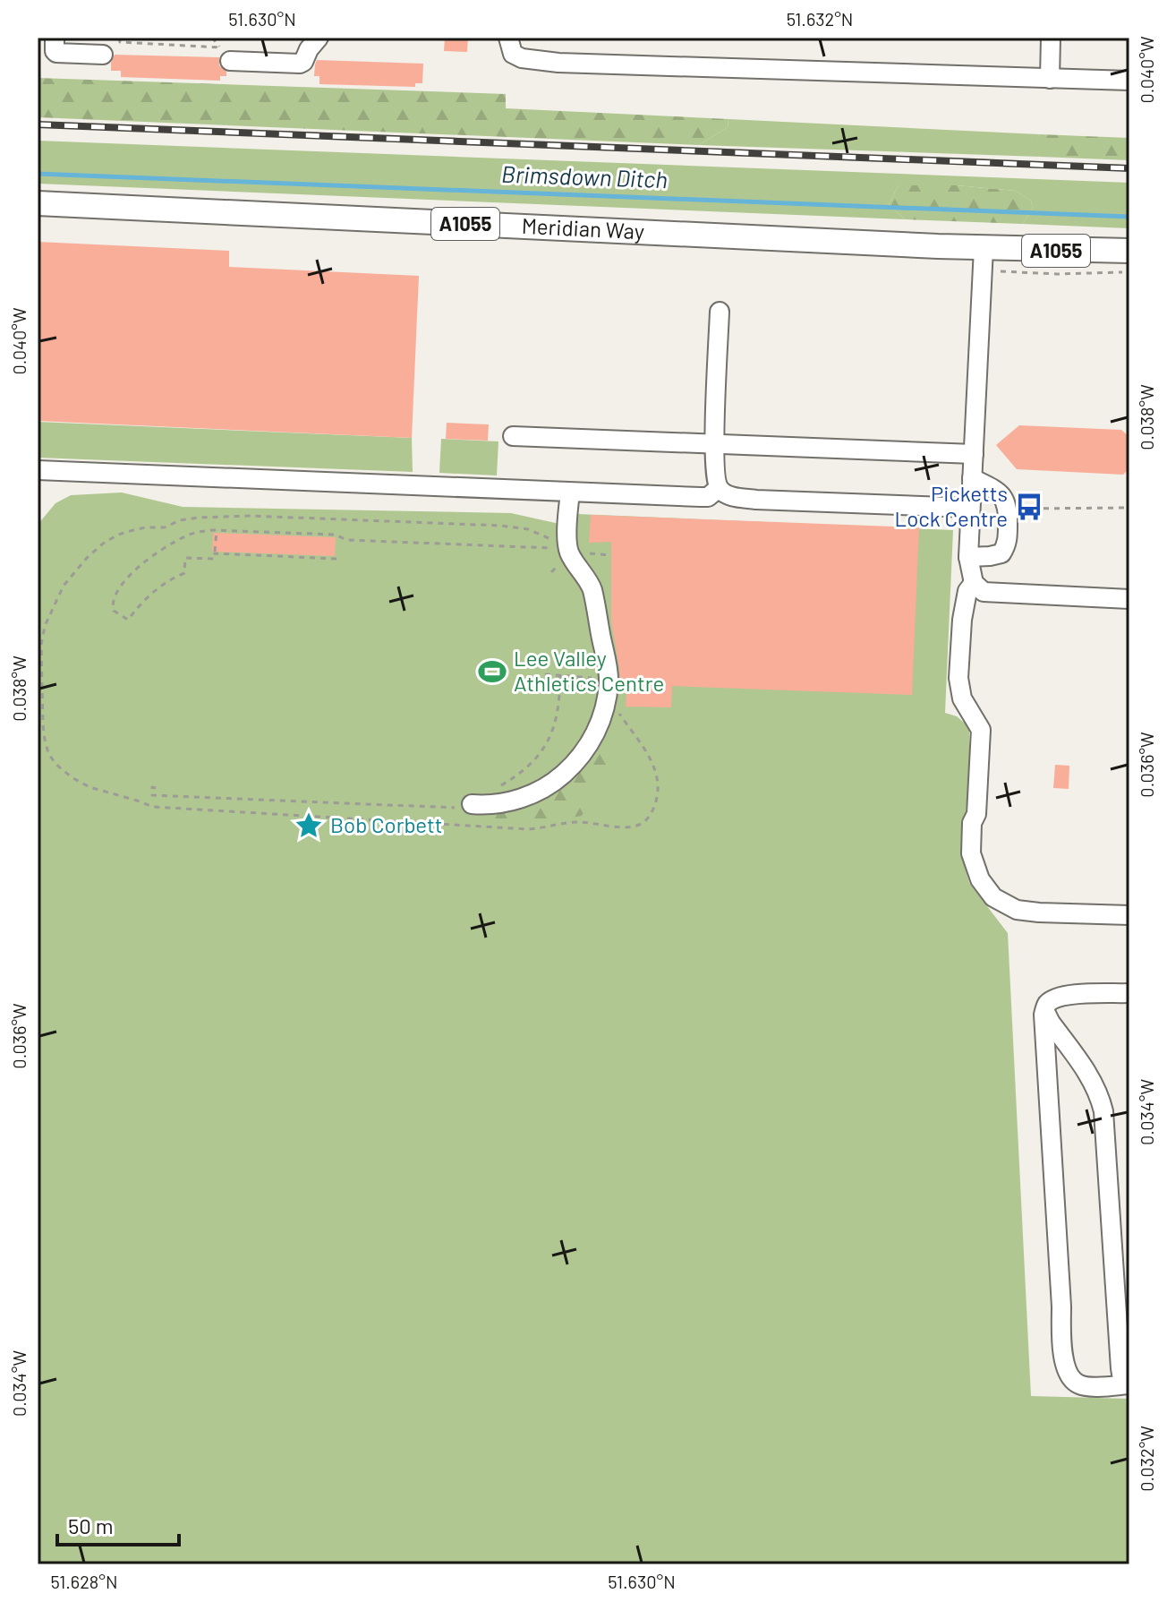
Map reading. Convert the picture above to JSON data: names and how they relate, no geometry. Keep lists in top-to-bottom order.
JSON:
{
  "streets": {
    "main road": ["A1055", "Meridian Way"]
  },
  "water": ["Brimsdown Ditch"],
  "places": {
    "bus stop": ["Picketts Lock Centre"],
    "sports": ["Lee Valley Athletics Centre"],
    "place": ["Bob Corbett"]
  },
  "scale_bar": "50 m",
  "coordinates": [
    "51.630°N",
    "51.632°N",
    "0.040°W",
    "0.038°W",
    "0.036°W",
    "0.034°W",
    "0.032°W",
    "51.628°N"
  ]
}
